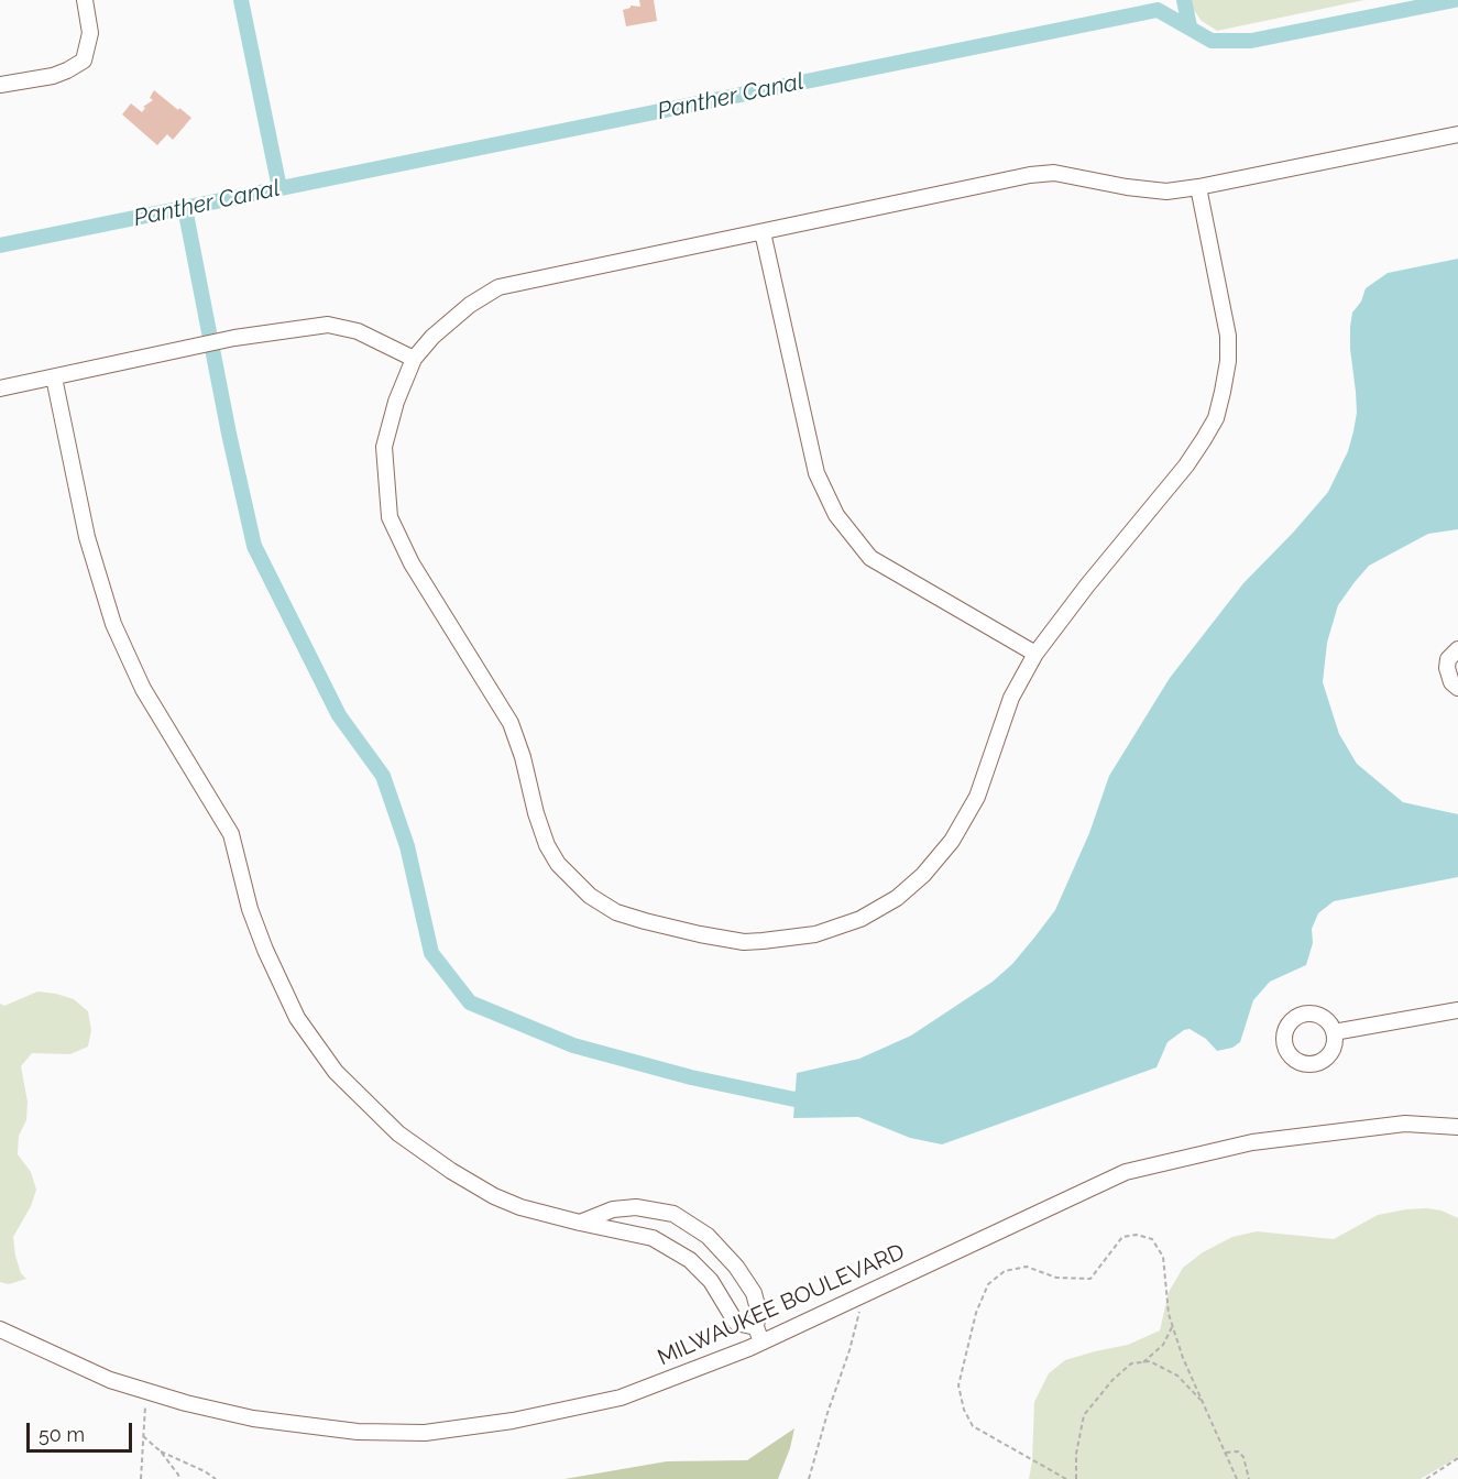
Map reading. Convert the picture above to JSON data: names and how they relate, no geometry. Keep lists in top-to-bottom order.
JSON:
{
  "streets": {
    "street": ["MILWAUKEE BOULEVARD"]
  },
  "water": ["Panther Canal"],
  "scale_bar": "50 m"
}
